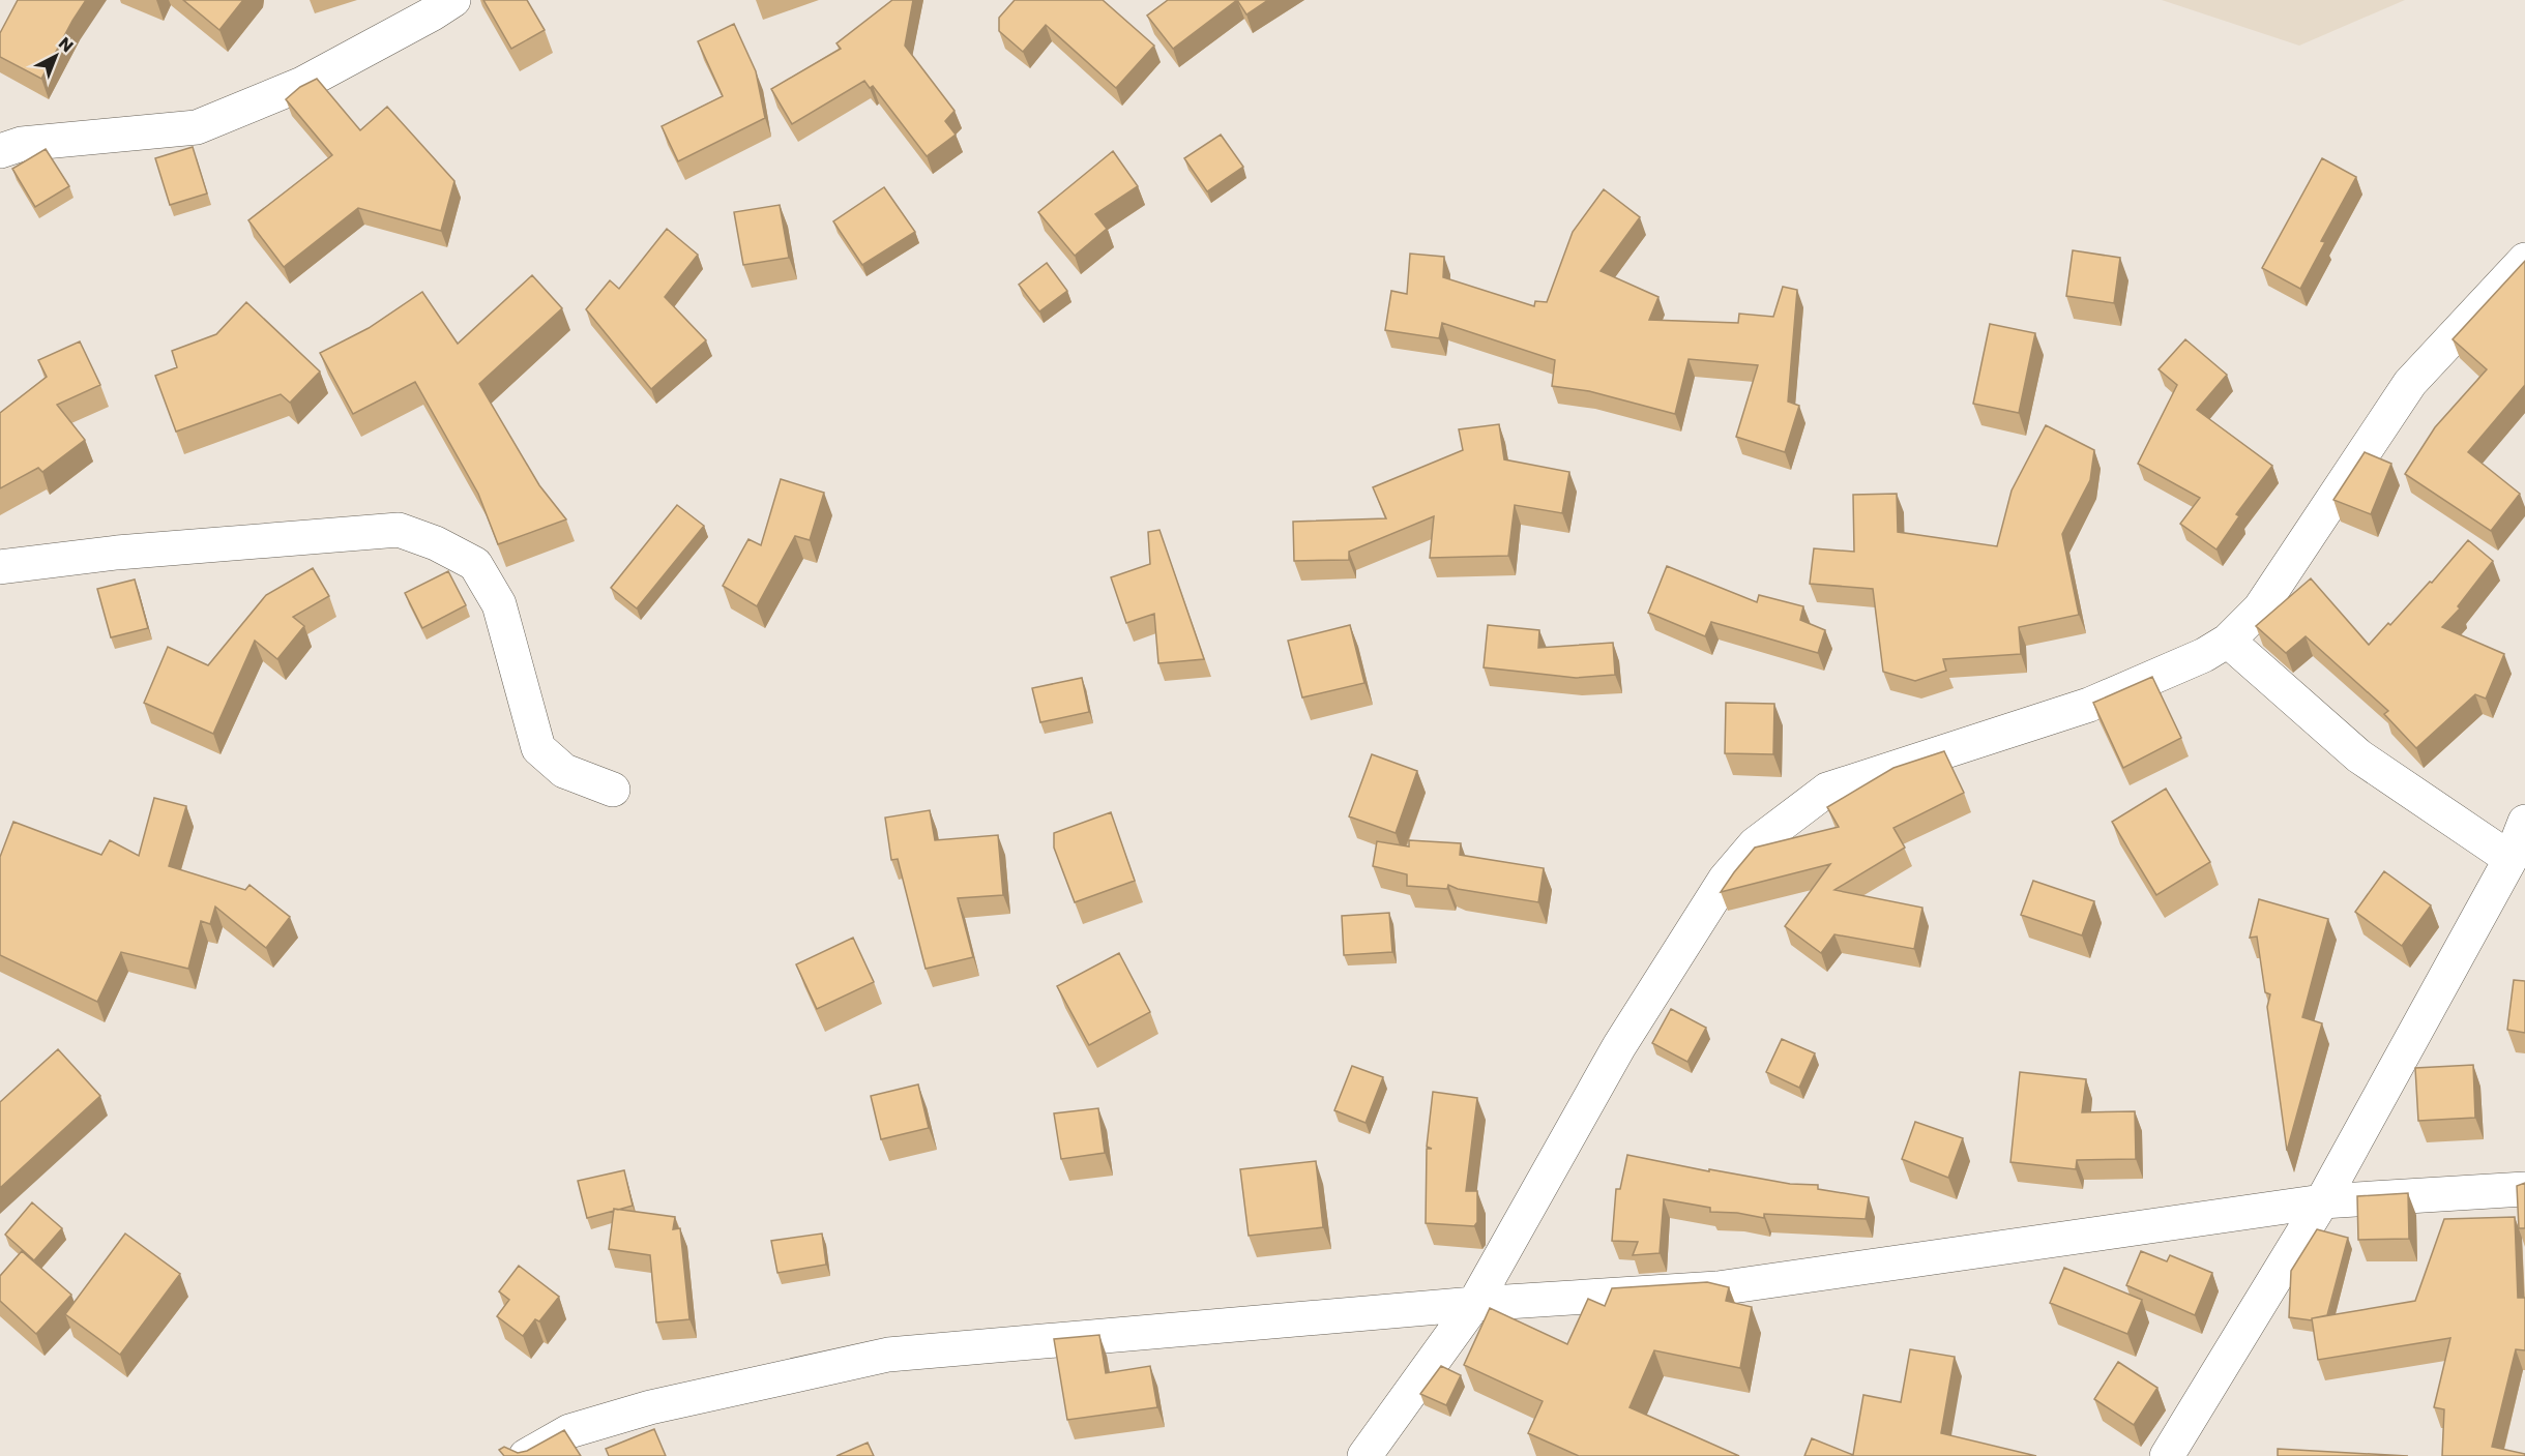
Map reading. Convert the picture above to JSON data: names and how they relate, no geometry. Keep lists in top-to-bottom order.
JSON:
{
  "north": "top right"
}
